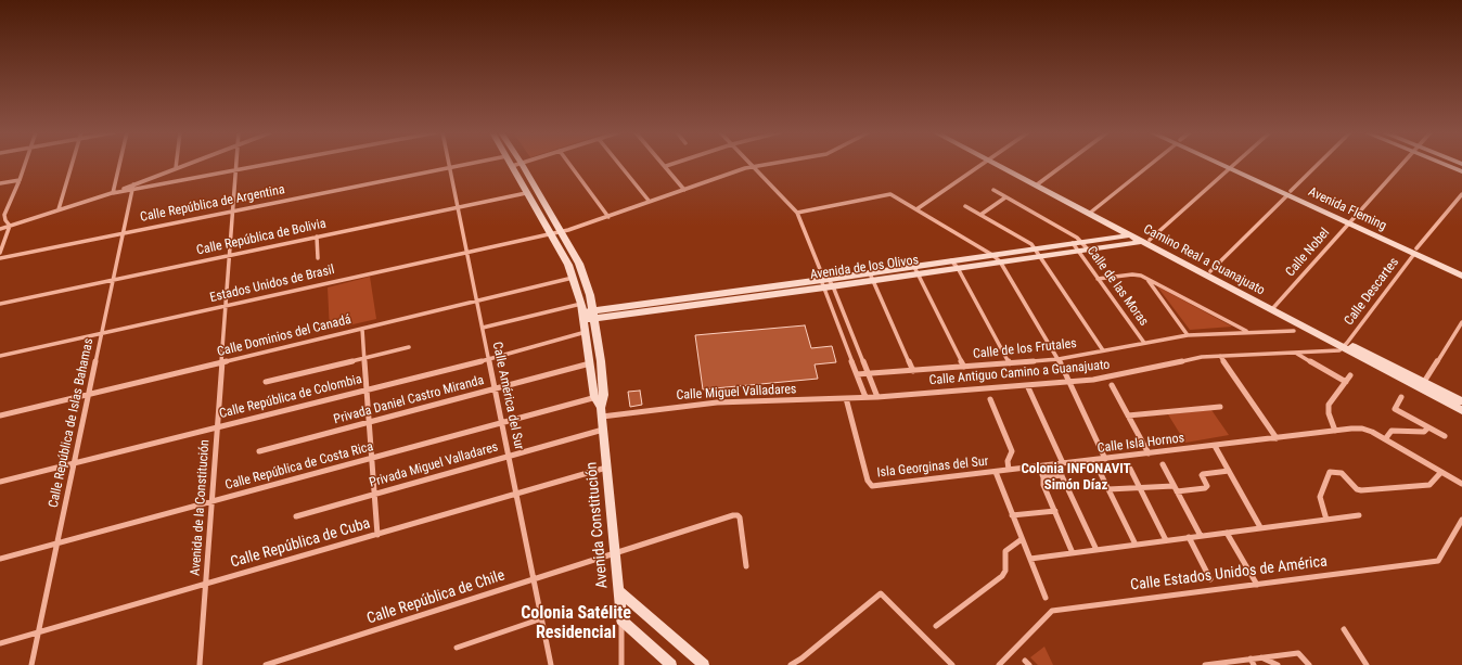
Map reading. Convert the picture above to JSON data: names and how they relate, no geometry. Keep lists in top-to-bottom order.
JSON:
{
  "streets": {
    "street": [
      "Calle República de Argentina",
      "Avenida Fleming",
      "Calle República de Bolivia",
      "Calle Nobel",
      "Camino Real a Guanajuato",
      "Avenida de los Olivos",
      "Estados Unidos de Brasil",
      "Calle de las Moras",
      "Calle Descartes",
      "Calle Dominios del Canadá",
      "Calle de los Frutales",
      "Calle Antiguo Camino a Guanajuato",
      "Calle Miguel Valladares",
      "Calle América del Sur",
      "Calle República de Colombia",
      "Privada Daniel Castro Miranda",
      "Calle República de Islas Bahamas",
      "Calle Isla Hornos",
      "Privada Miguel Valladares",
      "Calle República de Costa Rica",
      "Isla Georginas del Sur",
      "Avenida de la Constitución",
      "Avenida Constitución",
      "Calle República de Cuba",
      "Calle Estados Unidos de América",
      "Calle República de Chile"
    ]
  },
  "crossings": [
    ["Calle República de Argentina", "Calle América del Sur"],
    ["Calle República de Argentina", "Calle República de Islas Bahamas"],
    ["Calle República de Argentina", "Avenida de la Constitución"],
    ["Avenida Fleming", "Calle Nobel"],
    ["Avenida Fleming", "Calle Descartes"],
    ["Calle República de Bolivia", "Calle América del Sur"],
    ["Calle República de Bolivia", "Calle República de Islas Bahamas"],
    ["Calle República de Bolivia", "Avenida de la Constitución"],
    ["Calle República de Bolivia", "Avenida Constitución"],
    ["Calle Nobel", "Camino Real a Guanajuato"],
    ["Camino Real a Guanajuato", "Avenida de los Olivos"],
    ["Camino Real a Guanajuato", "Calle Descartes"],
    ["Camino Real a Guanajuato", "Calle Antiguo Camino a Guanajuato"],
    ["Avenida de los Olivos", "Calle de las Moras"],
    ["Avenida de los Olivos", "Avenida Constitución"],
    ["Estados Unidos de Brasil", "Calle América del Sur"],
    ["Estados Unidos de Brasil", "Calle República de Islas Bahamas"],
    ["Estados Unidos de Brasil", "Avenida de la Constitución"],
    ["Estados Unidos de Brasil", "Avenida Constitución"],
    ["Calle de las Moras", "Calle de los Frutales"],
    ["Calle Descartes", "Calle Antiguo Camino a Guanajuato"],
    ["Calle Dominios del Canadá", "Calle América del Sur"],
    ["Calle Dominios del Canadá", "Calle República de Islas Bahamas"],
    ["Calle Dominios del Canadá", "Avenida de la Constitución"],
    ["Calle Dominios del Canadá", "Avenida Constitución"],
    ["Calle Antiguo Camino a Guanajuato", "Calle Miguel Valladares"],
    ["Calle Antiguo Camino a Guanajuato", "Isla Georginas del Sur"],
    ["Calle Miguel Valladares", "Isla Georginas del Sur"],
    ["Calle Miguel Valladares", "Avenida Constitución"],
    ["Calle América del Sur", "Calle República de Colombia"],
    ["Calle América del Sur", "Privada Daniel Castro Miranda"],
    ["Calle América del Sur", "Privada Miguel Valladares"],
    ["Calle América del Sur", "Calle República de Costa Rica"],
    ["Calle América del Sur", "Calle República de Cuba"],
    ["Calle América del Sur", "Calle República de Chile"],
    ["Calle República de Colombia", "Calle República de Islas Bahamas"],
    ["Calle República de Colombia", "Avenida de la Constitución"],
    ["Calle República de Colombia", "Avenida Constitución"],
    ["Privada Daniel Castro Miranda", "Avenida Constitución"],
    ["Calle República de Islas Bahamas", "Calle República de Costa Rica"],
    ["Calle República de Islas Bahamas", "Calle República de Cuba"],
    ["Calle Isla Hornos", "Isla Georginas del Sur"],
    ["Privada Miguel Valladares", "Avenida Constitución"],
    ["Calle República de Costa Rica", "Avenida de la Constitución"],
    ["Calle República de Costa Rica", "Avenida Constitución"],
    ["Avenida de la Constitución", "Calle República de Cuba"],
    ["Avenida Constitución", "Calle República de Cuba"],
    ["Avenida Constitución", "Calle República de Chile"]
  ],
  "districts": ["Colonia INFONAVIT Simón Díaz", "Colonia Satélite Residencial"]
}
